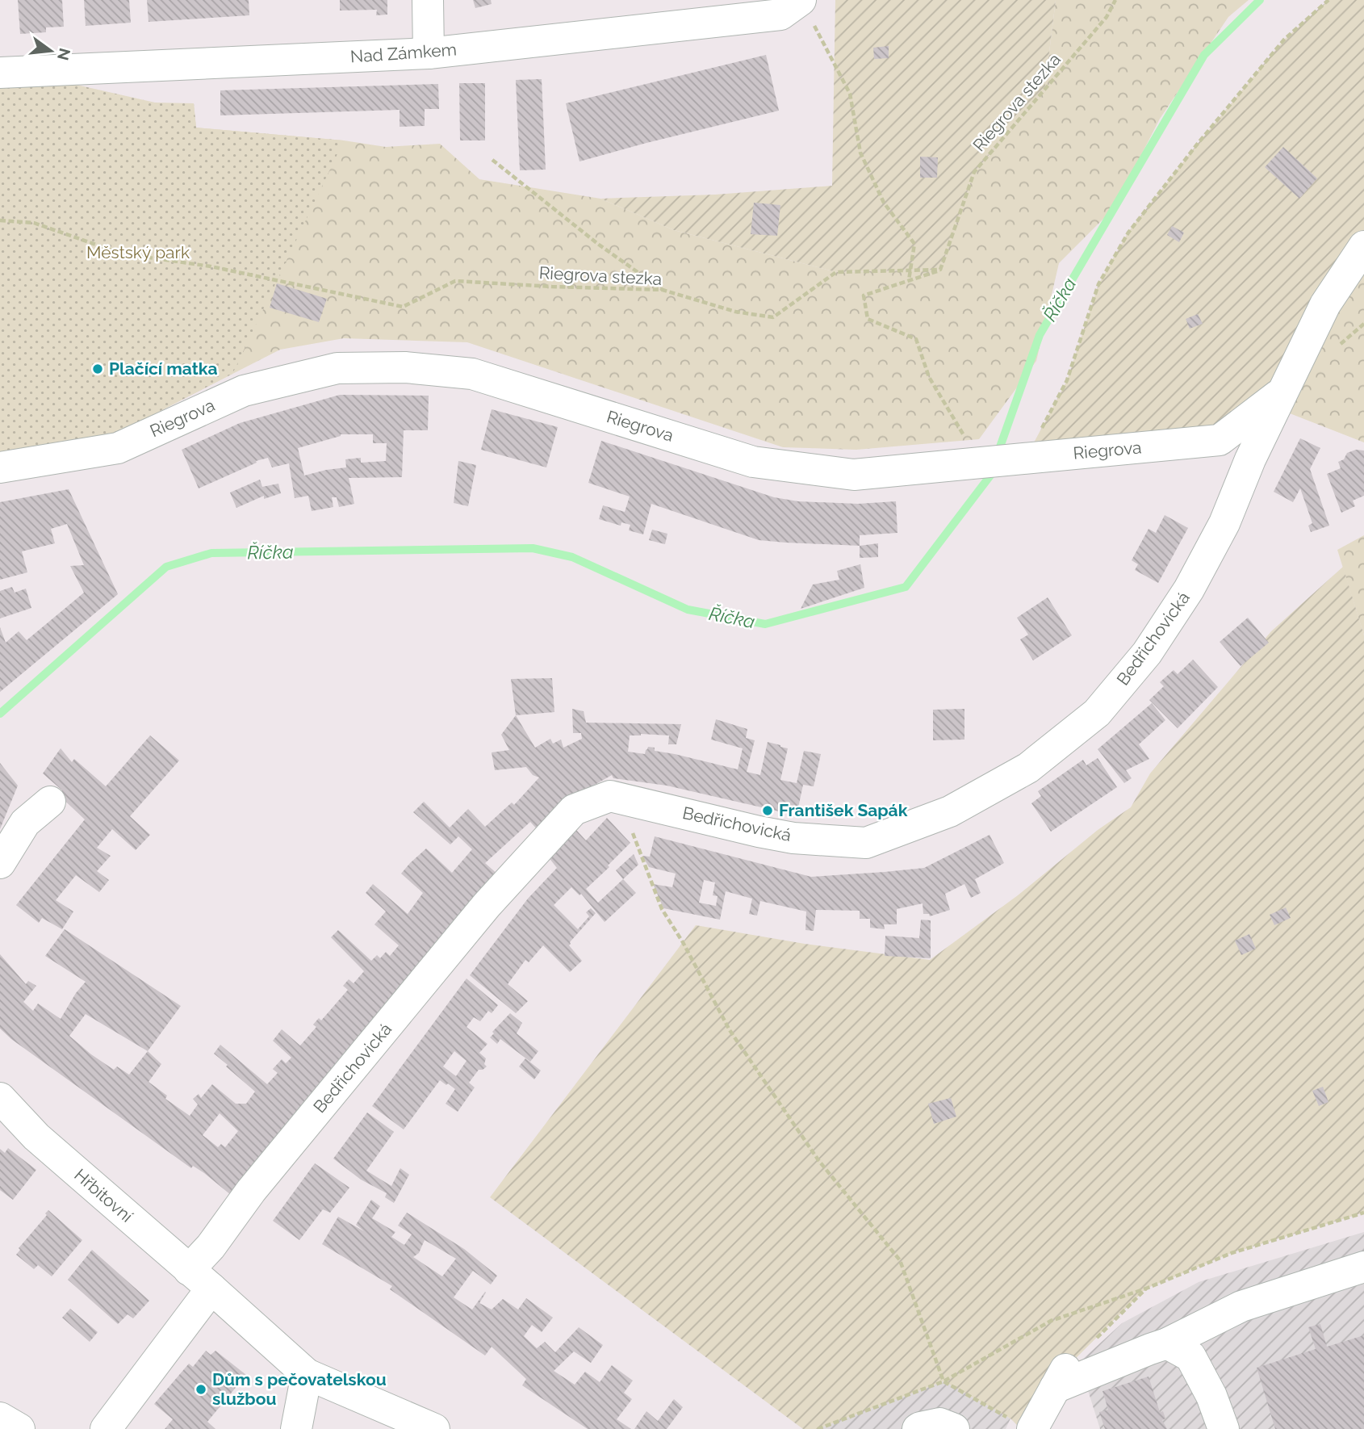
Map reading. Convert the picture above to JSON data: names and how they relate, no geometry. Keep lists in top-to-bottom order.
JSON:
{
  "streets": {
    "street": [
      "Nad Zámkem",
      "Riegrova",
      "Bedřichovická",
      "Hřbitovní"
    ],
    "path": ["Riegrova stezka"]
  },
  "crossings": [
    ["Riegrova", "Bedřichovická"],
    ["Bedřichovická", "Hřbitovní"]
  ],
  "water": ["Říčka"],
  "parks": ["Městský park"],
  "places": ["Plačící matka", "František Sapák", "Dům s pečovatelskou službou"],
  "north": "right"
}
